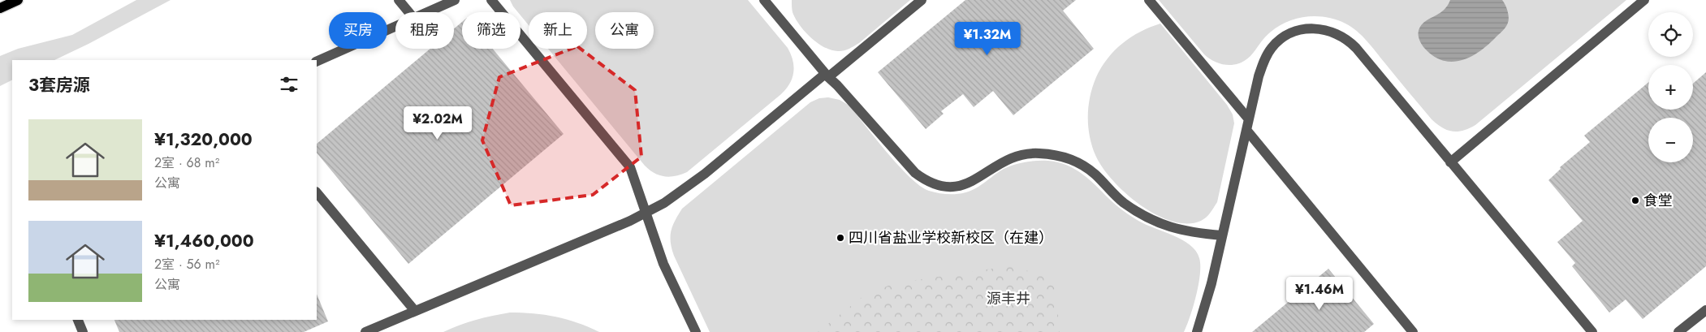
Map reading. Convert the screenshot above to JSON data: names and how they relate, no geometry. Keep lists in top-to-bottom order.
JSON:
{
  "parks": ["源丰井"],
  "places": ["食堂", "四川省盐业学校新校区（在建）"],
  "page": {
    "map_buttons": ["+", "−"],
    "chip": [
      "买房",
      "租房",
      "筛选",
      "新上",
      "公寓"
    ],
    "price": ["¥1.32M", "¥2.02M", "¥1.46M"],
    "heading": "3套房源",
    "list": [
      {
        "name": "¥1,320,000",
        "note": "2室 · 68 m² · 公寓"
      },
      {
        "name": "¥1,460,000",
        "note": "2室 · 56 m² · 公寓"
      }
    ]
  }
}
